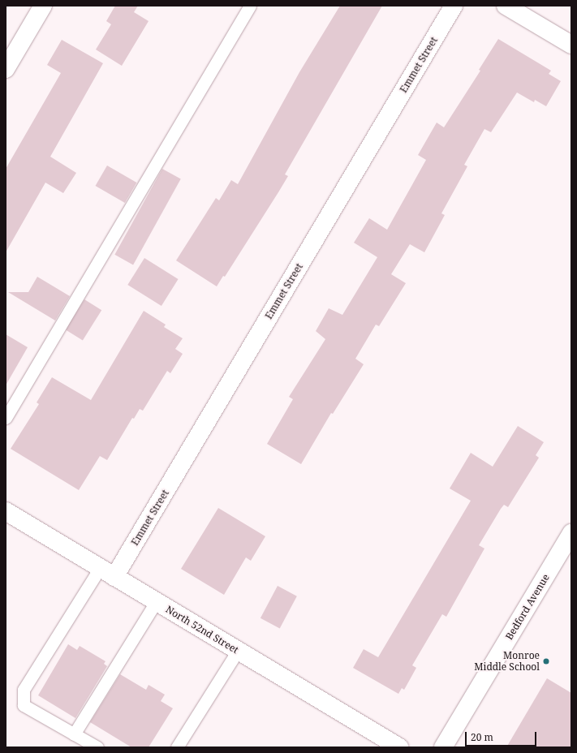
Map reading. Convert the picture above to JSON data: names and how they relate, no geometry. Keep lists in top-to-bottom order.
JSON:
{
  "streets": {
    "street": ["Emmet Street", "Bedford Avenue", "North 52nd Street"]
  },
  "crossings": [
    ["Emmet Street", "North 52nd Street"]
  ],
  "places": ["Monroe Middle School"],
  "scale_bar": "20 m"
}
